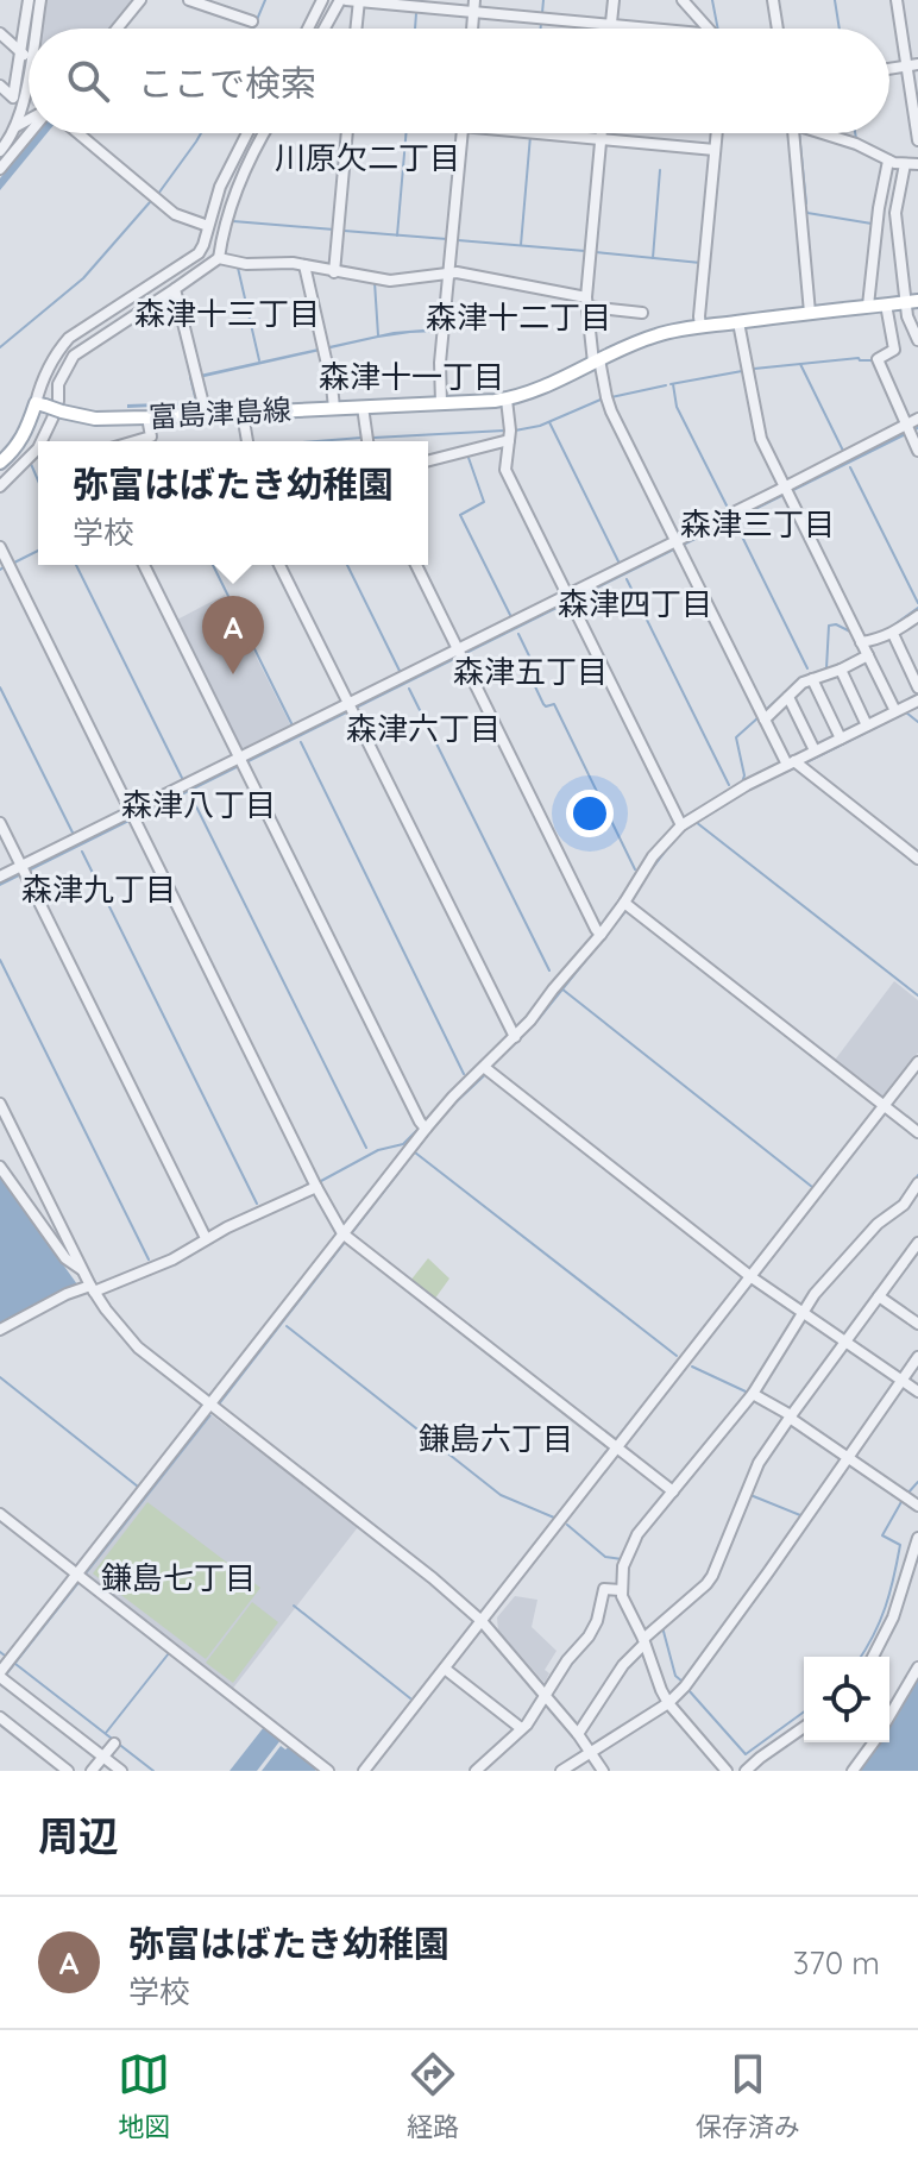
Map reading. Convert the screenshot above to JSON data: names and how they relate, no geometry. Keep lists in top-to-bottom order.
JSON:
{
  "streets": {
    "main road": ["富島津島線"]
  },
  "districts": [
    "川原欠二丁目",
    "森津十三丁目",
    "森津十二丁目",
    "森津十一丁目",
    "森津三丁目",
    "森津四丁目",
    "森津五丁目",
    "森津六丁目",
    "森津八丁目",
    "森津九丁目",
    "鎌島六丁目",
    "鎌島七丁目"
  ],
  "page": {
    "search": "ここで検索",
    "popup": ["弥富はばたき幼稚園", "学校"],
    "pins": "A",
    "heading": "周辺",
    "list": [
      {
        "mark": "A",
        "name": "弥富はばたき幼稚園",
        "note": "学校",
        "value": "370 m"
      }
    ],
    "nav": ["地図", "経路", "保存済み"]
  }
}
